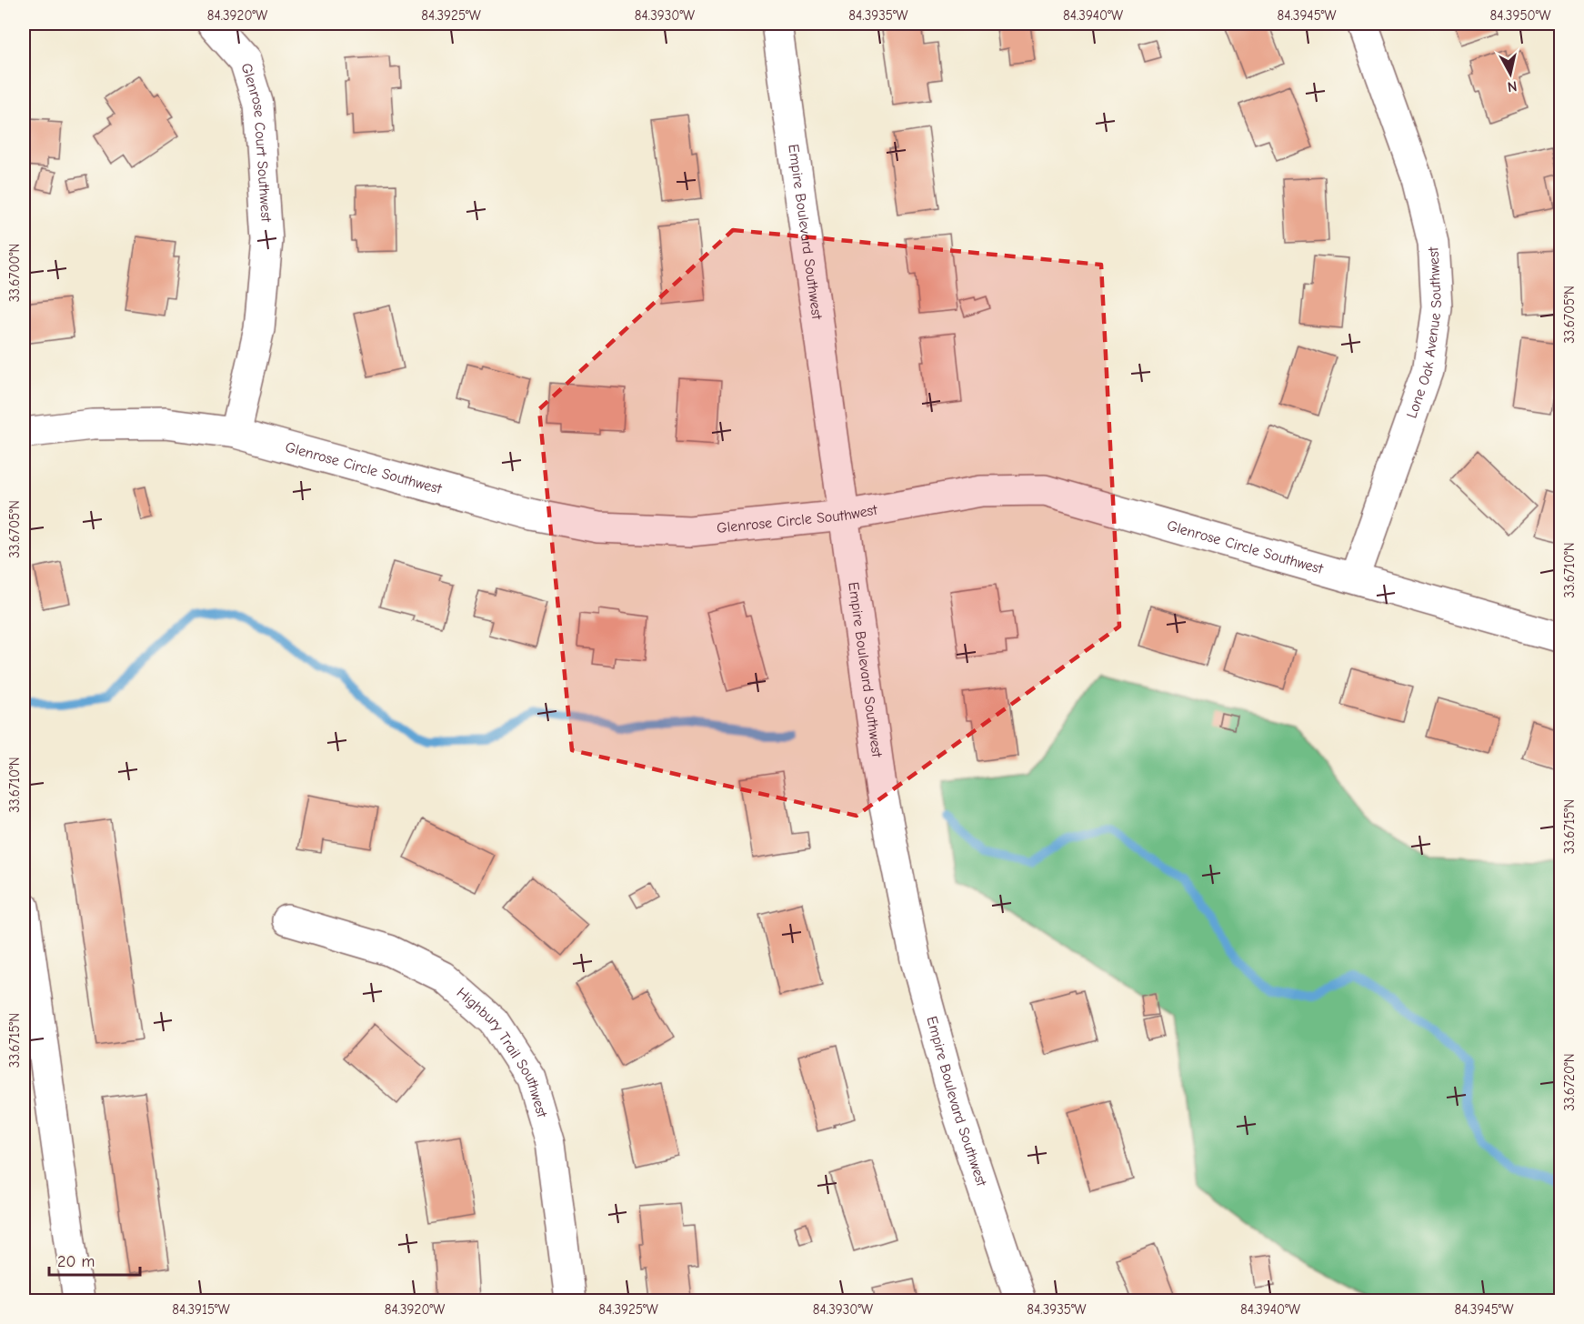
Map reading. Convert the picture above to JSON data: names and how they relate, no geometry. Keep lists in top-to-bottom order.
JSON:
{
  "streets": {
    "street": [
      "Glenrose Court Southwest",
      "Empire Boulevard Southwest",
      "Lone Oak Avenue Southwest",
      "Glenrose Circle Southwest",
      "Highbury Trail Southwest"
    ]
  },
  "crossings": [
    ["Glenrose Court Southwest", "Glenrose Circle Southwest"],
    ["Empire Boulevard Southwest", "Glenrose Circle Southwest"],
    ["Lone Oak Avenue Southwest", "Glenrose Circle Southwest"]
  ],
  "scale_bar": "20 m",
  "north": "bottom",
  "coordinates": [
    "84.3920°W",
    "84.3925°W",
    "84.3930°W",
    "84.3935°W",
    "84.3940°W",
    "84.3945°W",
    "84.3950°W",
    "33.6700°N",
    "33.6705°N",
    "33.6710°N",
    "33.6715°N",
    "33.6720°N",
    "84.3915°W"
  ]
}
